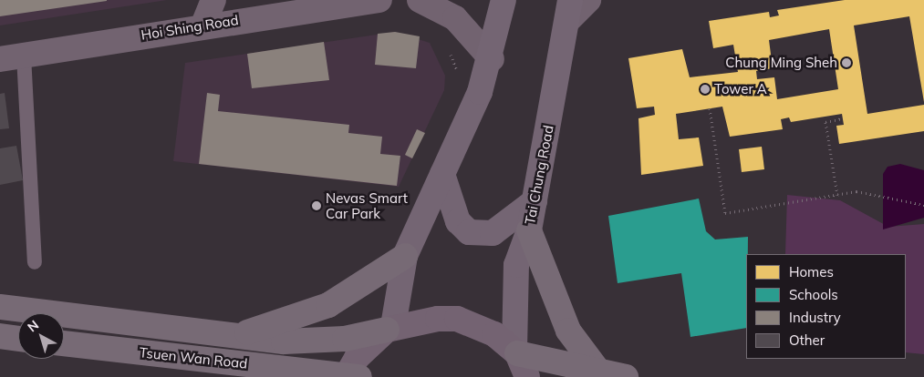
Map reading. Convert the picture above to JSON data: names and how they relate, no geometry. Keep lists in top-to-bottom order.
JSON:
{
  "streets": {
    "highway": ["Tsuen Wan Road"],
    "main road": ["Tai Chung Road"],
    "street": ["Hoi Shing Road"]
  },
  "places": ["Chung Ming Sheh", "Tower A", "Nevas Smart Car Park"],
  "legend": [
    "Homes",
    "Schools",
    "Industry",
    "Other"
  ],
  "north": "top left"
}
